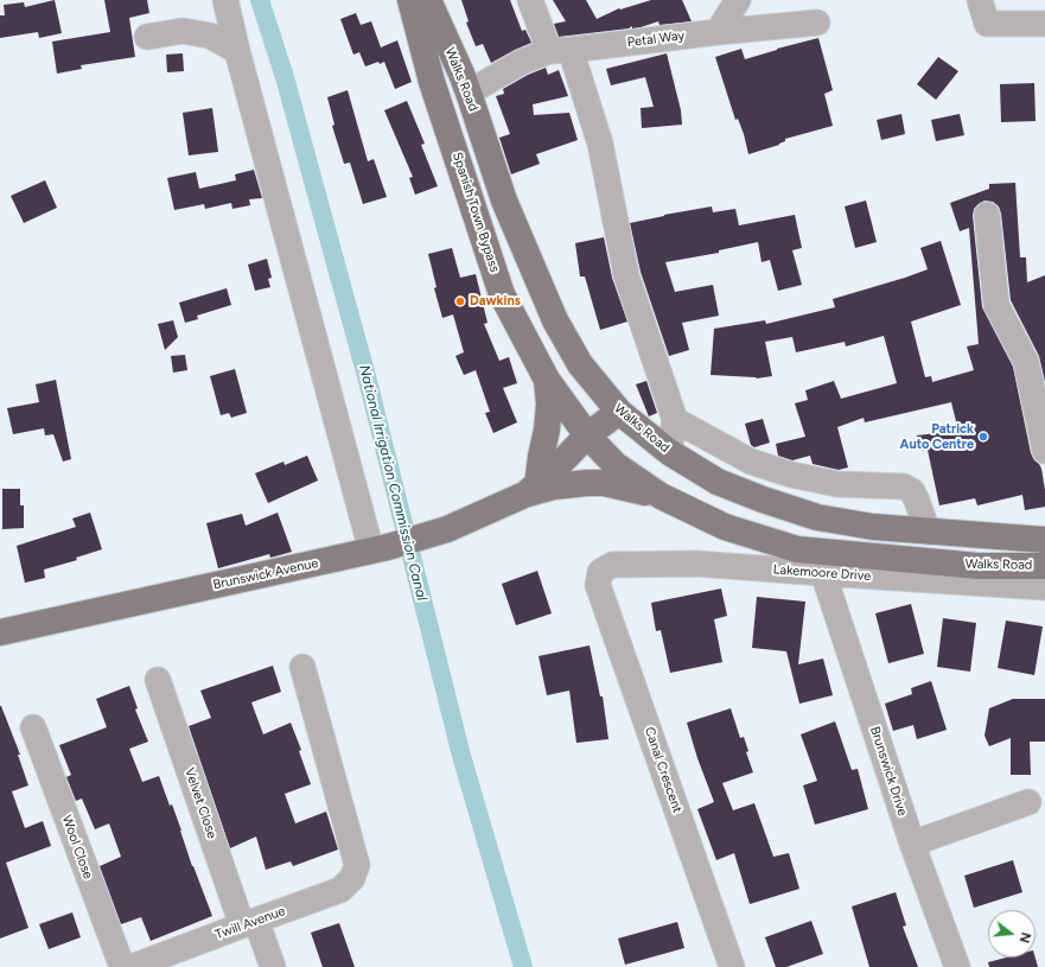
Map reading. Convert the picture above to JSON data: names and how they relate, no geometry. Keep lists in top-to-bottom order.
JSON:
{
  "streets": {
    "main road": ["Walks Road", "Spanish Town Bypass", "Brunswick Avenue"],
    "street": [
      "Petal Way",
      "Lakemoore Drive",
      "Canal Crescent",
      "Brunswick Drive",
      "Velvet Close",
      "Wool Close",
      "Twill Avenue"
    ]
  },
  "crossings": [
    ["Petal Way", "Walks Road"],
    ["Walks Road", "Spanish Town Bypass"],
    ["Walks Road", "Brunswick Avenue"],
    ["Spanish Town Bypass", "Brunswick Avenue"],
    ["Lakemoore Drive", "Canal Crescent"],
    ["Lakemoore Drive", "Brunswick Drive"],
    ["Velvet Close", "Twill Avenue"]
  ],
  "water": ["National Irrigation Commission Canal"],
  "places": ["Dawkins", "Patrick Auto Centre"],
  "north": "right"
}
